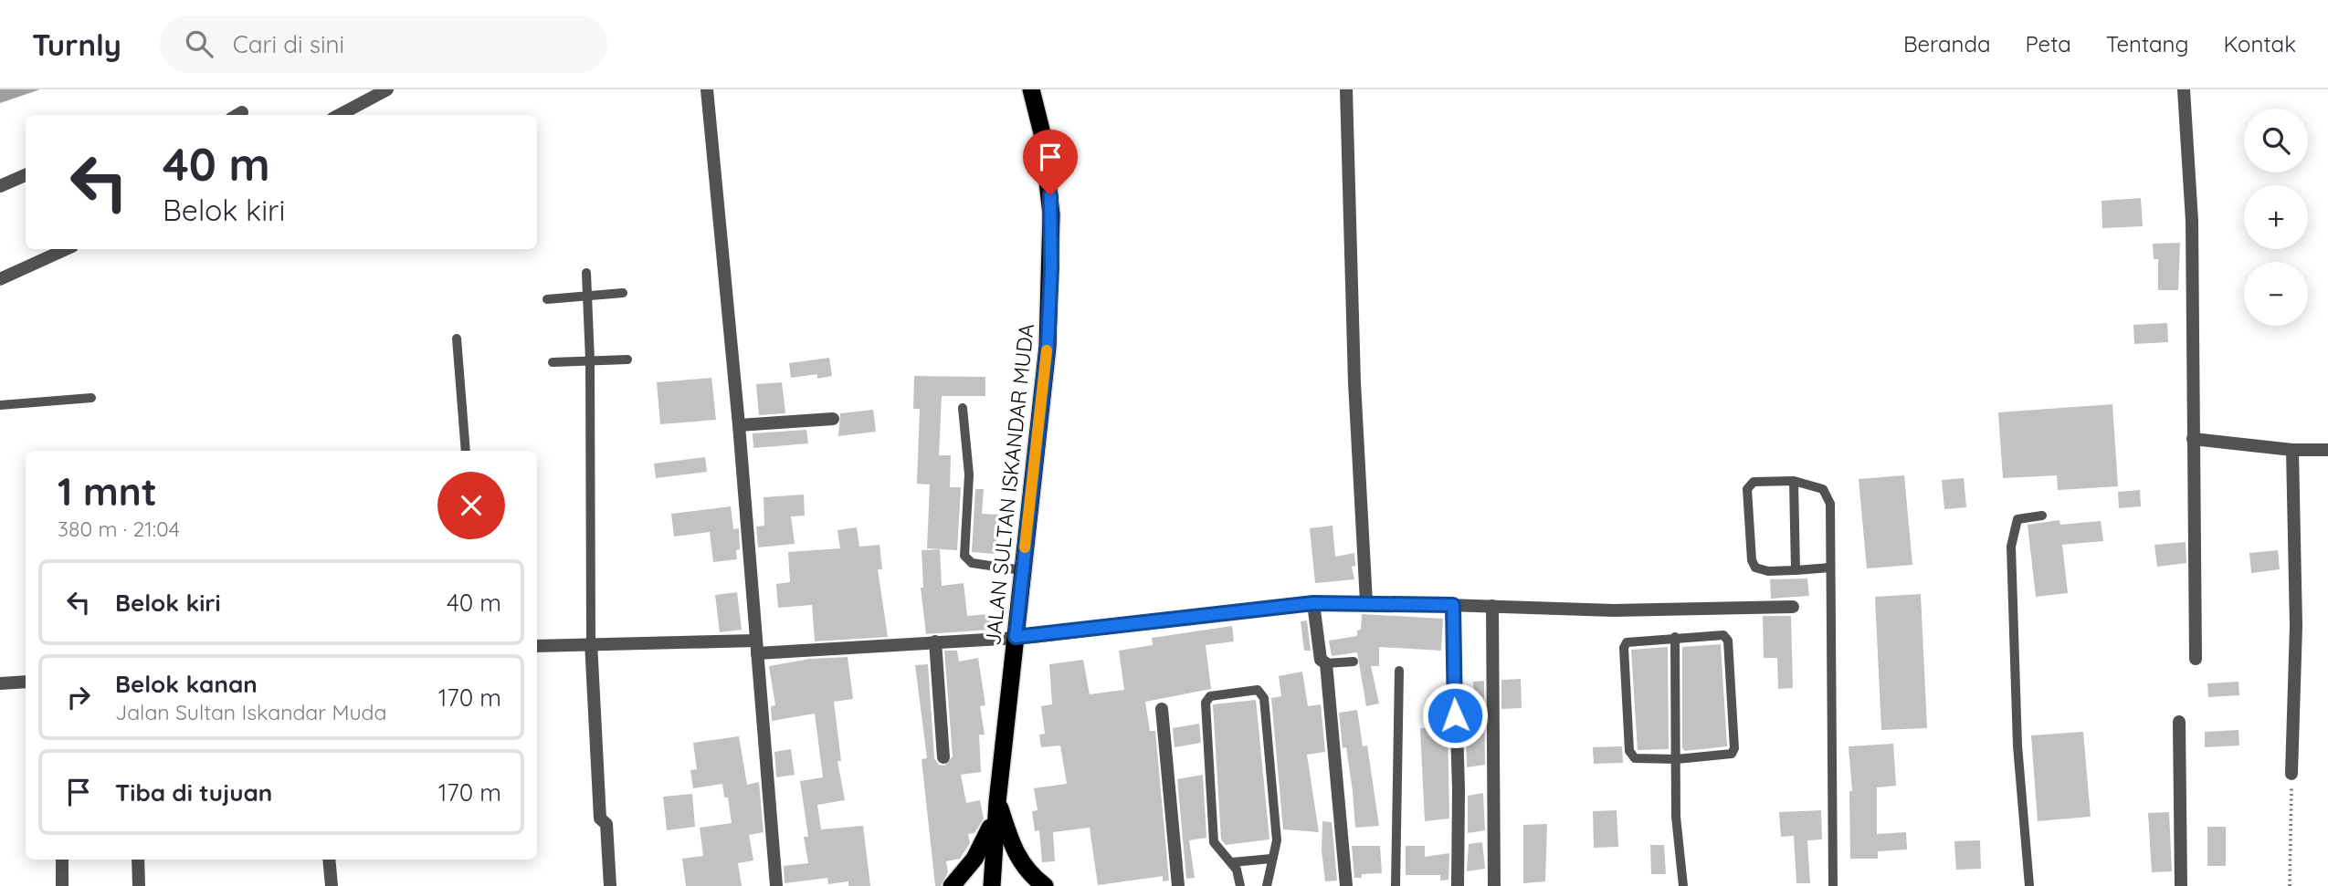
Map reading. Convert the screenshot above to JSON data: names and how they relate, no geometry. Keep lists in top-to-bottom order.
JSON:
{
  "streets": {
    "highway": ["JALAN SULTAN ISKANDAR MUDA"]
  },
  "page": {
    "header": "Turnly",
    "search": "Cari di sini",
    "nav": [
      "Beranda",
      "Peta",
      "Tentang",
      "Kontak"
    ],
    "map_buttons": ["+", "−"],
    "turn": ["40 m", "Belok kiri"],
    "heading": ["1 mnt", "380 m · 21:04"],
    "list": [
      {
        "name": "Belok kiri",
        "value": "40 m"
      },
      {
        "name": "Belok kanan",
        "note": "Jalan Sultan Iskandar Muda",
        "value": "170 m"
      },
      {
        "name": "Tiba di tujuan",
        "value": "170 m"
      }
    ]
  }
}
